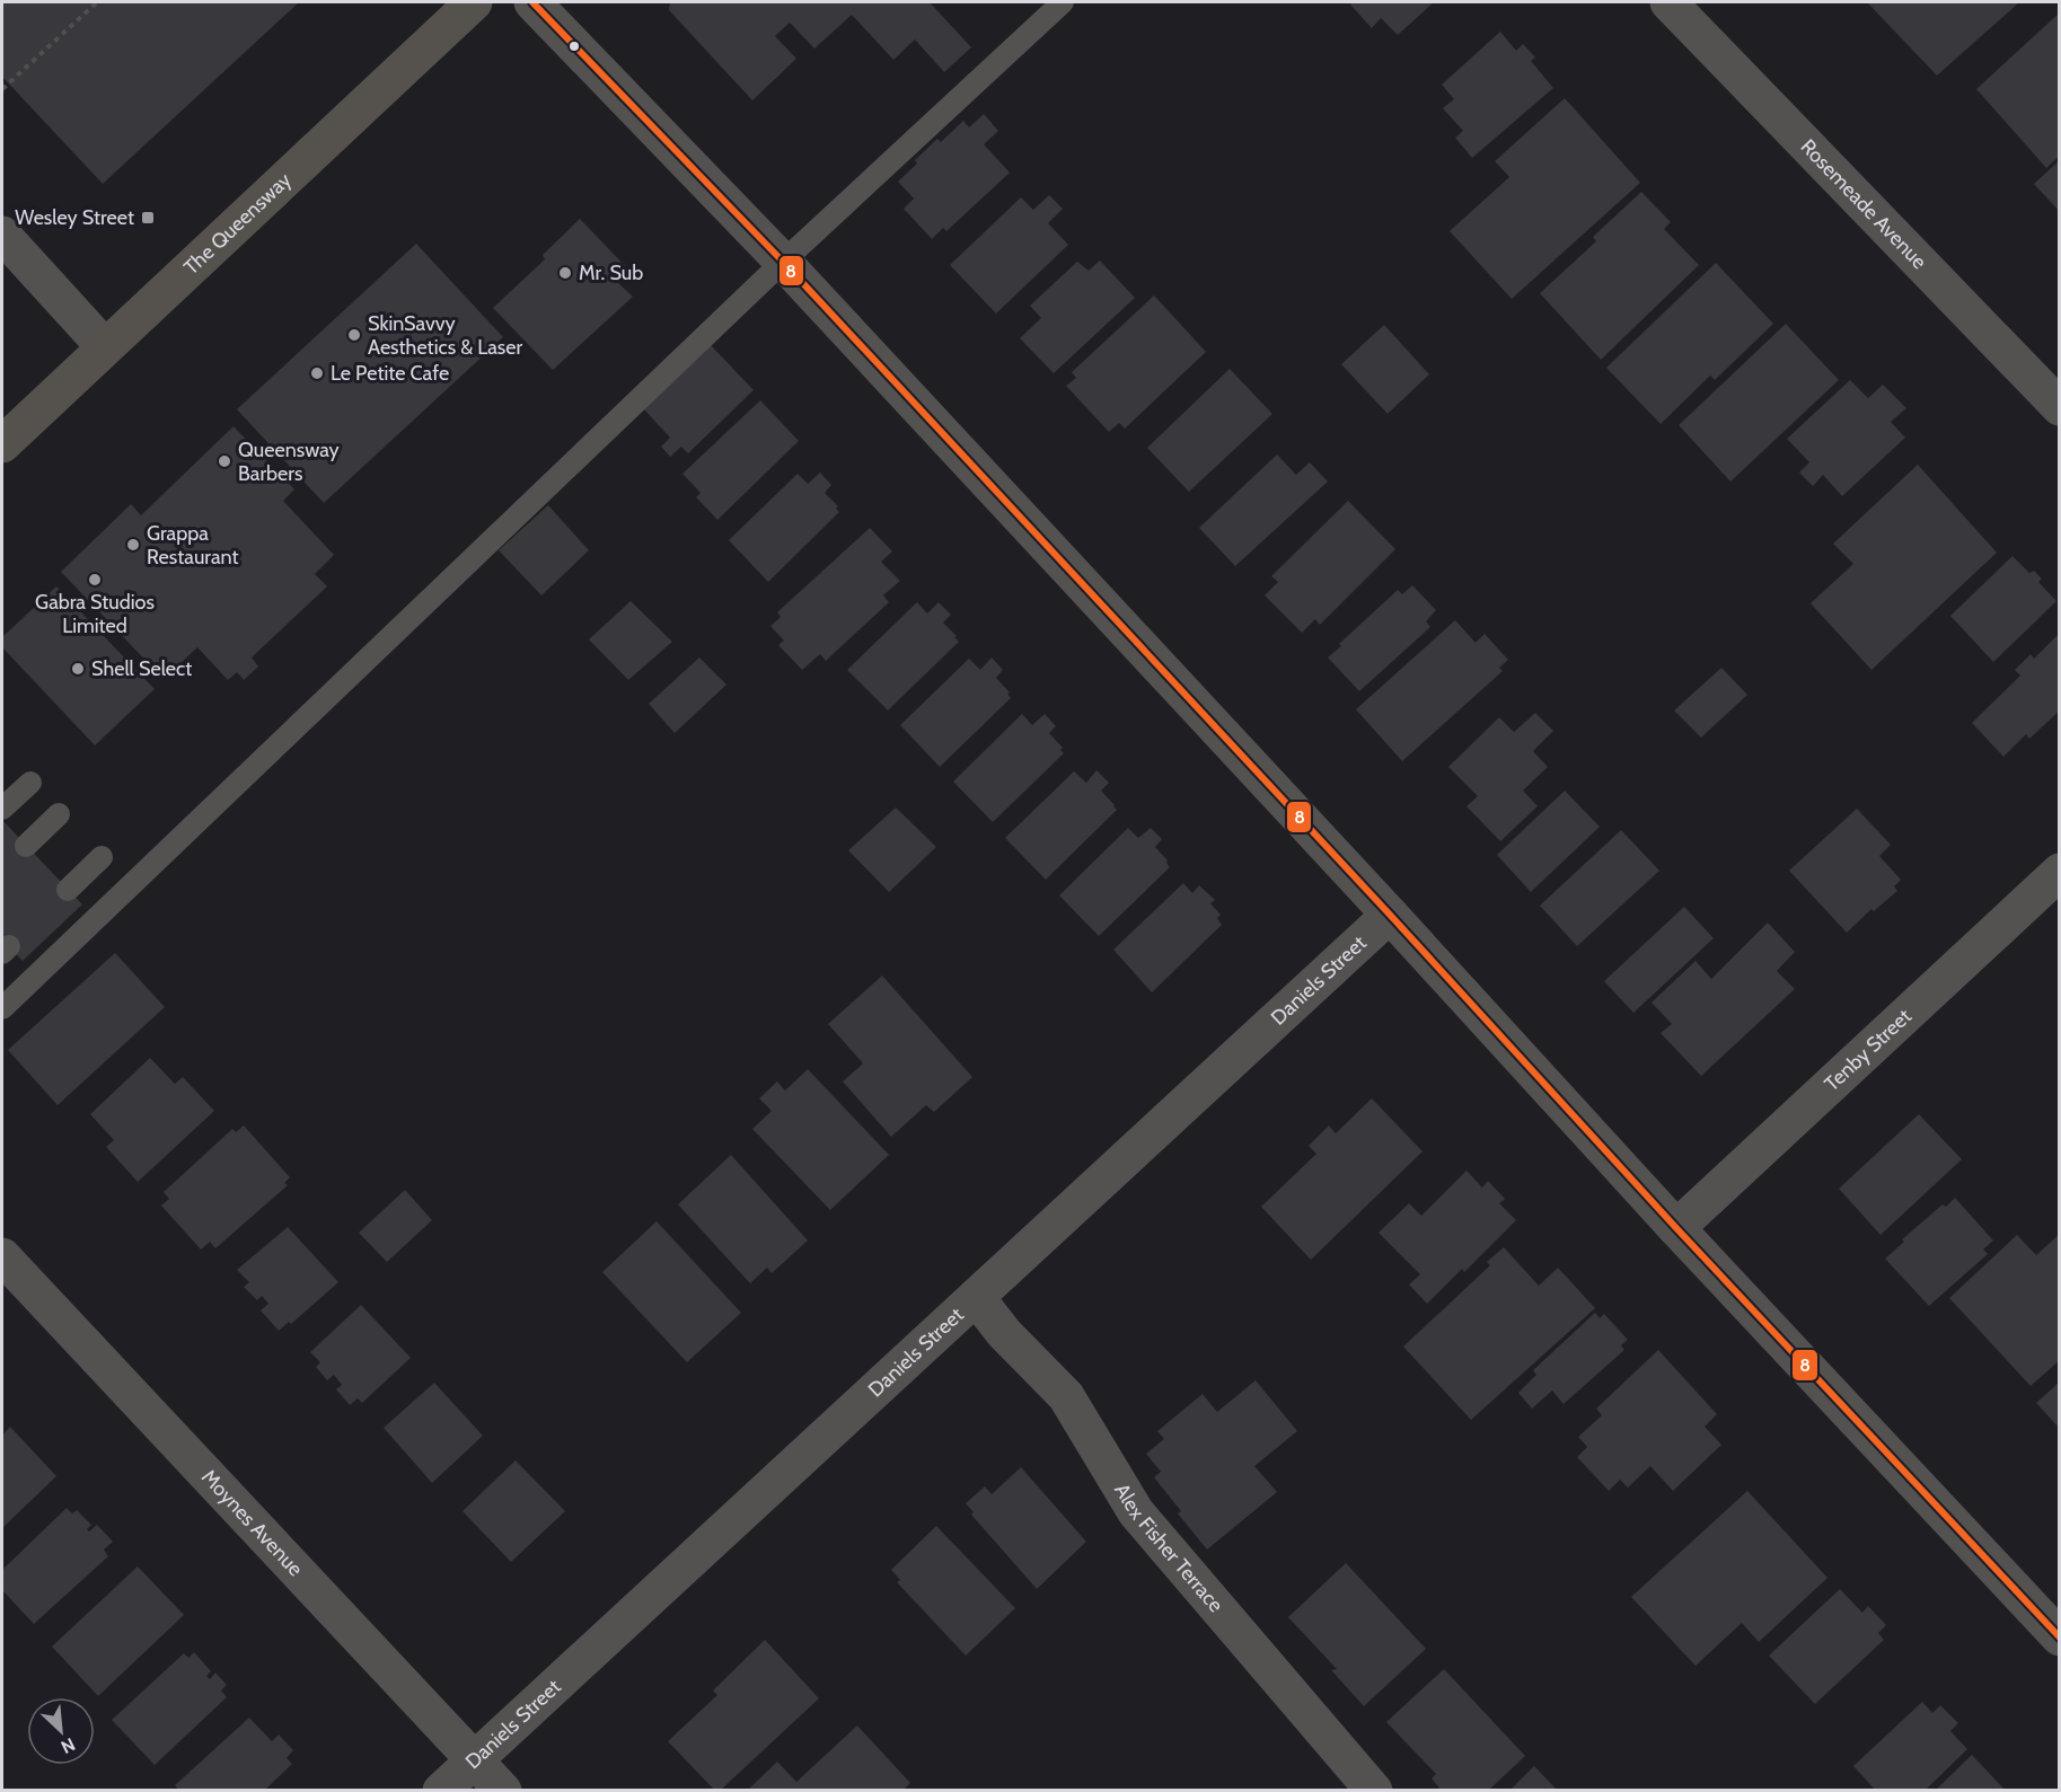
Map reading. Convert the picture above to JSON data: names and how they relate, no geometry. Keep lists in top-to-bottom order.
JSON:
{
  "streets": {
    "main road": ["The Queensway"],
    "street": [
      "Rosemeade Avenue",
      "Daniels Street",
      "Tenby Street",
      "Moynes Avenue",
      "Alex Fisher Terrace"
    ]
  },
  "crossings": [
    ["Daniels Street", "Moynes Avenue"],
    ["Daniels Street", "Alex Fisher Terrace"]
  ],
  "places": {
    "transit": ["Wesley Street"],
    "other": [
      "Mr. Sub",
      "SkinSavvy Aesthetics & Laser",
      "Le Petite Cafe",
      "Queensway Barbers",
      "Grappa Restaurant",
      "Gabra Studios Limited",
      "Shell Select"
    ]
  },
  "lines": ["transit line 8"],
  "north": "bottom right"
}
